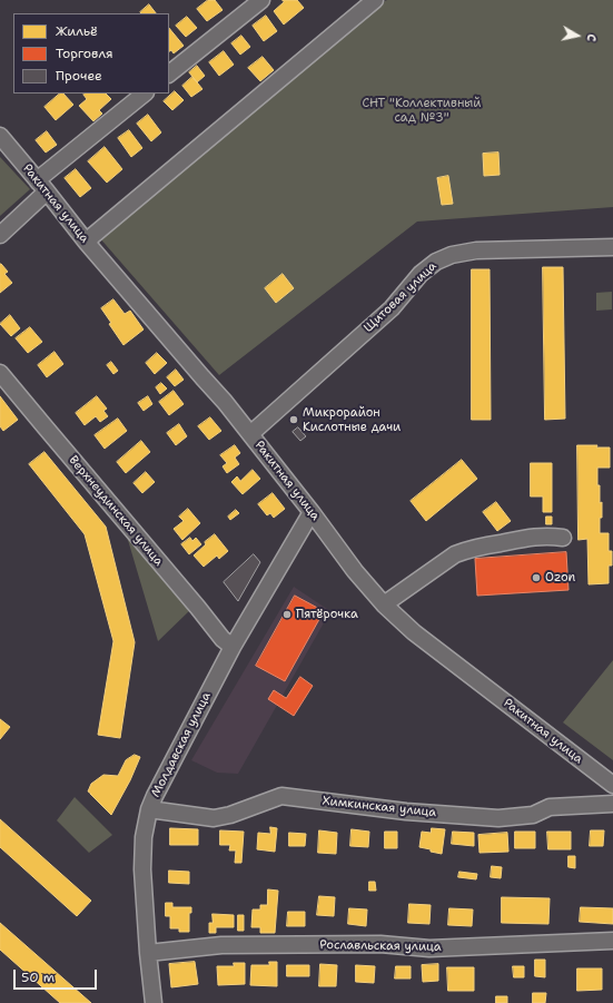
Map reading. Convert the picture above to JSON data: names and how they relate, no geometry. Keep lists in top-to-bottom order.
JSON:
{
  "streets": {
    "street": [
      "Ракитная улица",
      "Щитовая улица",
      "Верхнеудинская улица",
      "Молдавская улица",
      "Химкинская улица",
      "Рославльская улица"
    ]
  },
  "crossings": [
    ["Ракитная улица", "Щитовая улица"],
    ["Ракитная улица", "Молдавская улица"],
    ["Верхнеудинская улица", "Молдавская улица"],
    ["Молдавская улица", "Химкинская улица"],
    ["Молдавская улица", "Рославльская улица"]
  ],
  "parks": ["СНТ \"Коллективный сад №3\""],
  "places": ["Микрорайон Кислотные дачи", "Ozon", "Пятёрочка"],
  "legend": ["Жильё", "Торговля", "Прочее"],
  "scale_bar": "50 m",
  "north": "right"
}
